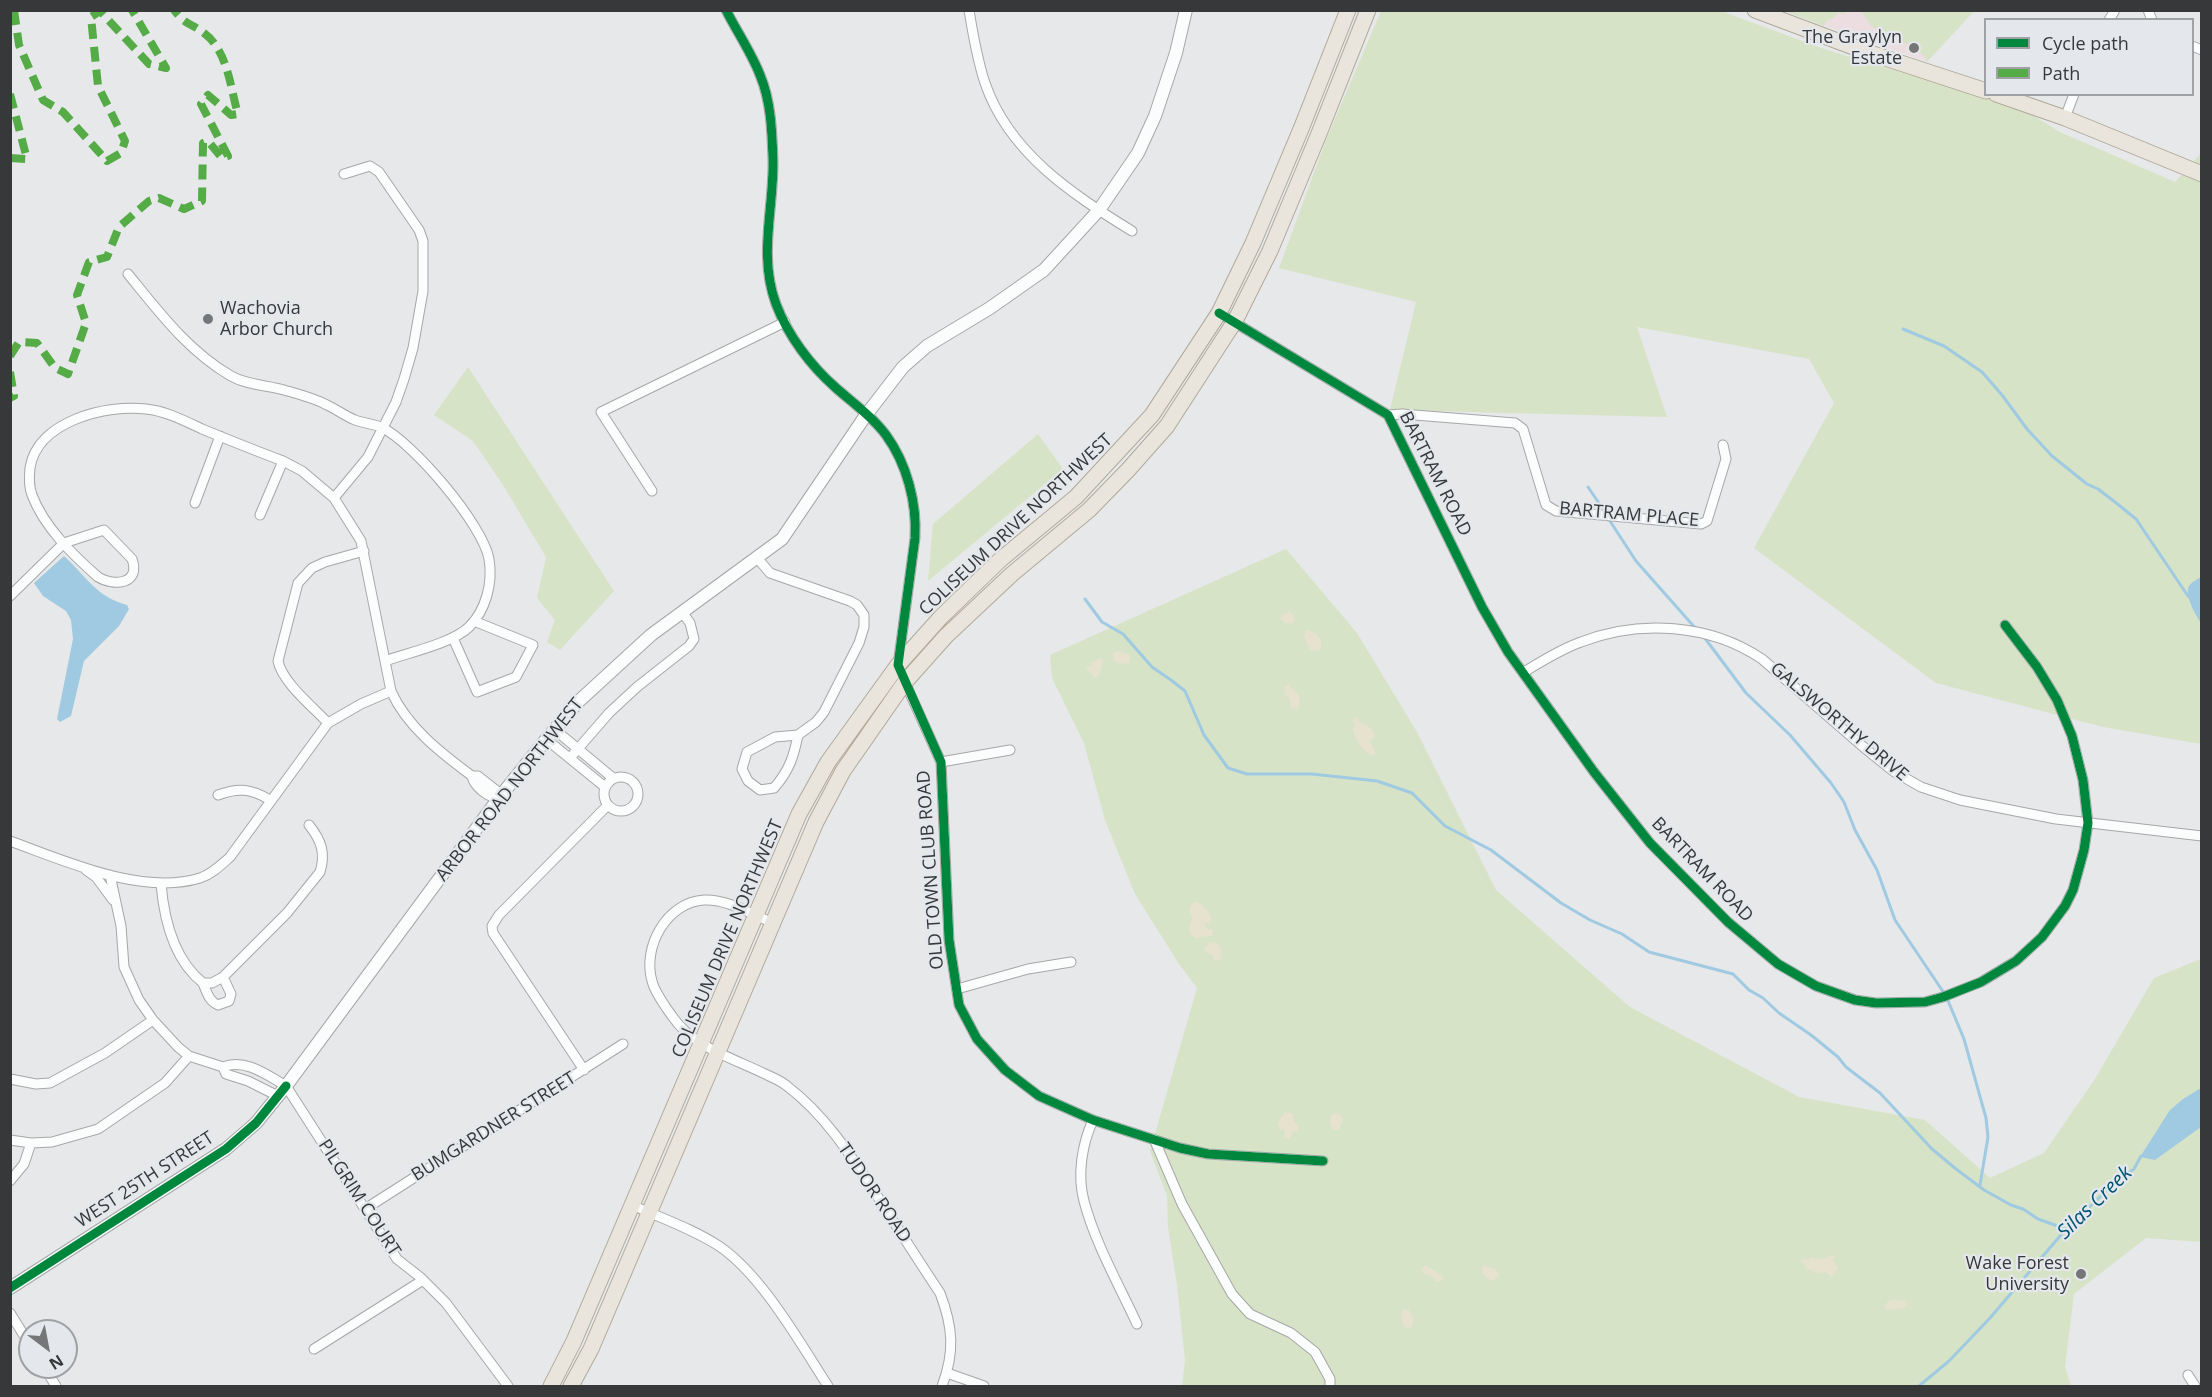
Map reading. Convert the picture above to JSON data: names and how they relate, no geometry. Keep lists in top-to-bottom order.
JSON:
{
  "streets": {
    "main road": ["COLISEUM DRIVE NORTHWEST"],
    "street": [
      "BARTRAM ROAD",
      "BARTRAM PLACE",
      "GALSWORTHY DRIVE",
      "ARBOR ROAD NORTHWEST",
      "OLD TOWN CLUB ROAD",
      "BUMGARDNER STREET",
      "WEST 25TH STREET",
      "TUDOR ROAD",
      "PILGRIM COURT"
    ]
  },
  "crossings": [
    ["BARTRAM ROAD", "BARTRAM PLACE"],
    ["BARTRAM ROAD", "COLISEUM DRIVE NORTHWEST"],
    ["BARTRAM ROAD", "GALSWORTHY DRIVE"],
    ["COLISEUM DRIVE NORTHWEST", "OLD TOWN CLUB ROAD"],
    ["COLISEUM DRIVE NORTHWEST", "TUDOR ROAD"],
    ["ARBOR ROAD NORTHWEST", "WEST 25TH STREET"],
    ["ARBOR ROAD NORTHWEST", "PILGRIM COURT"],
    ["BUMGARDNER STREET", "PILGRIM COURT"],
    ["WEST 25TH STREET", "PILGRIM COURT"]
  ],
  "water": ["Silas Creek"],
  "places": ["The Graylyn Estate", "Wachovia Arbor Church", "Wake Forest University"],
  "legend": ["Cycle path", "Path"],
  "north": "bottom right"
}
